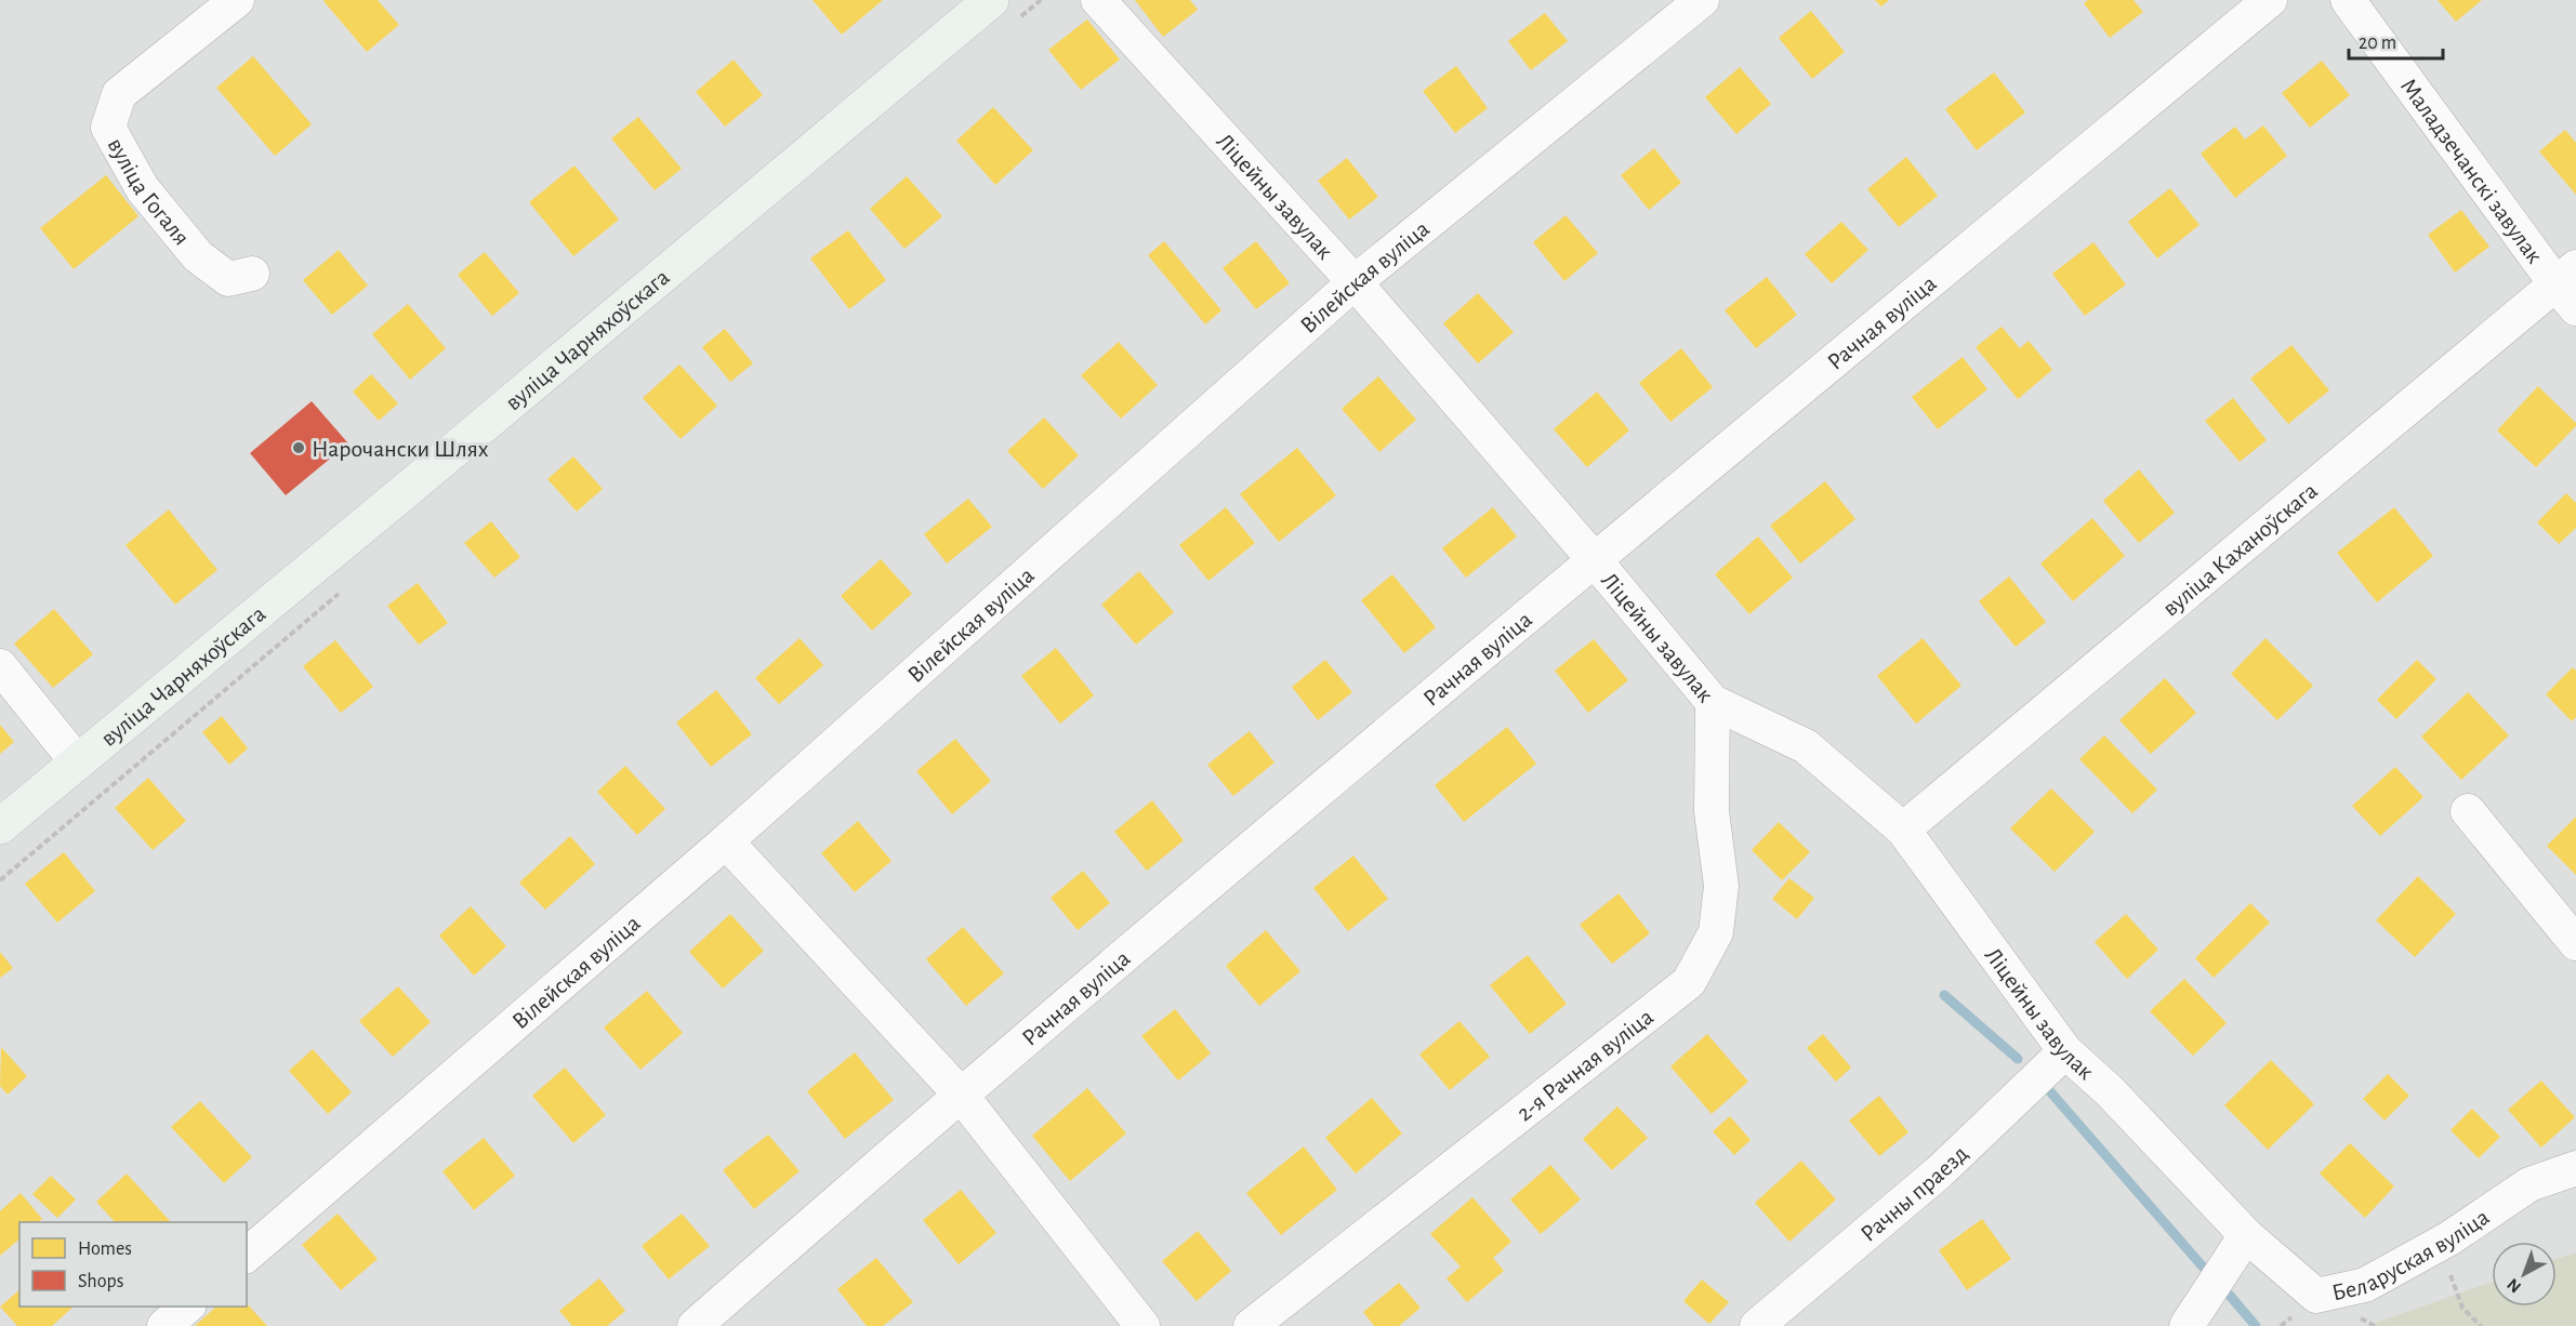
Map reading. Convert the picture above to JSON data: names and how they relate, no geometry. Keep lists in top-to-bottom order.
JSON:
{
  "streets": {
    "main road": ["вуліца Чарняхоўскага"],
    "street": [
      "Маладзечанскі завулак",
      "вуліца Гогаля",
      "Ліцейны завулак",
      "Вілейская вуліца",
      "Рачная вуліца",
      "вуліца Каханоўскага",
      "2-я Рачная вуліца",
      "Рачны праезд",
      "Беларуская вуліца"
    ]
  },
  "crossings": [
    ["Маладзечанскі завулак", "вуліца Каханоўскага"],
    ["Ліцейны завулак", "Вілейская вуліца"],
    ["Ліцейны завулак", "Рачная вуліца"],
    ["Ліцейны завулак", "вуліца Каханоўскага"],
    ["Ліцейны завулак", "2-я Рачная вуліца"],
    ["Ліцейны завулак", "Рачны праезд"],
    ["Ліцейны завулак", "Беларуская вуліца"]
  ],
  "places": ["Нарочански Шлях"],
  "legend": ["Homes", "Shops"],
  "scale_bar": "20 m",
  "north": "bottom left"
}
